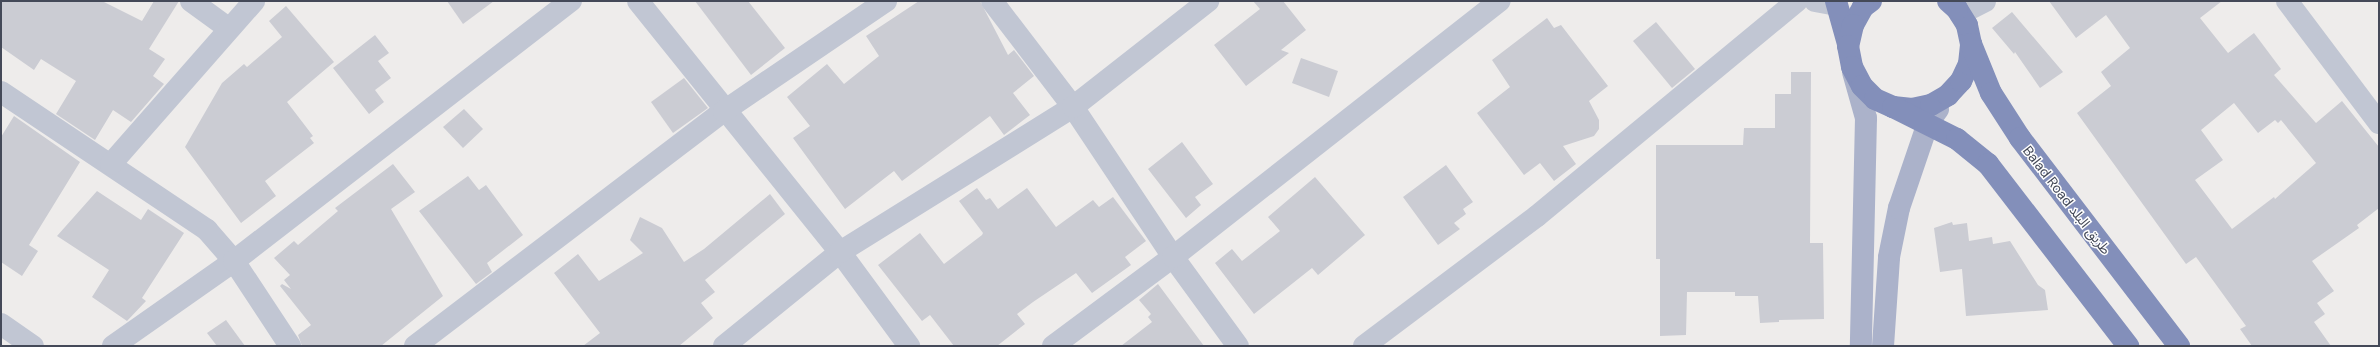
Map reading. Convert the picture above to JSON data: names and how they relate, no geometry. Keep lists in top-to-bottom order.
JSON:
{
  "streets": {
    "highway": ["Balad Road طريق البلد"]
  }
}
